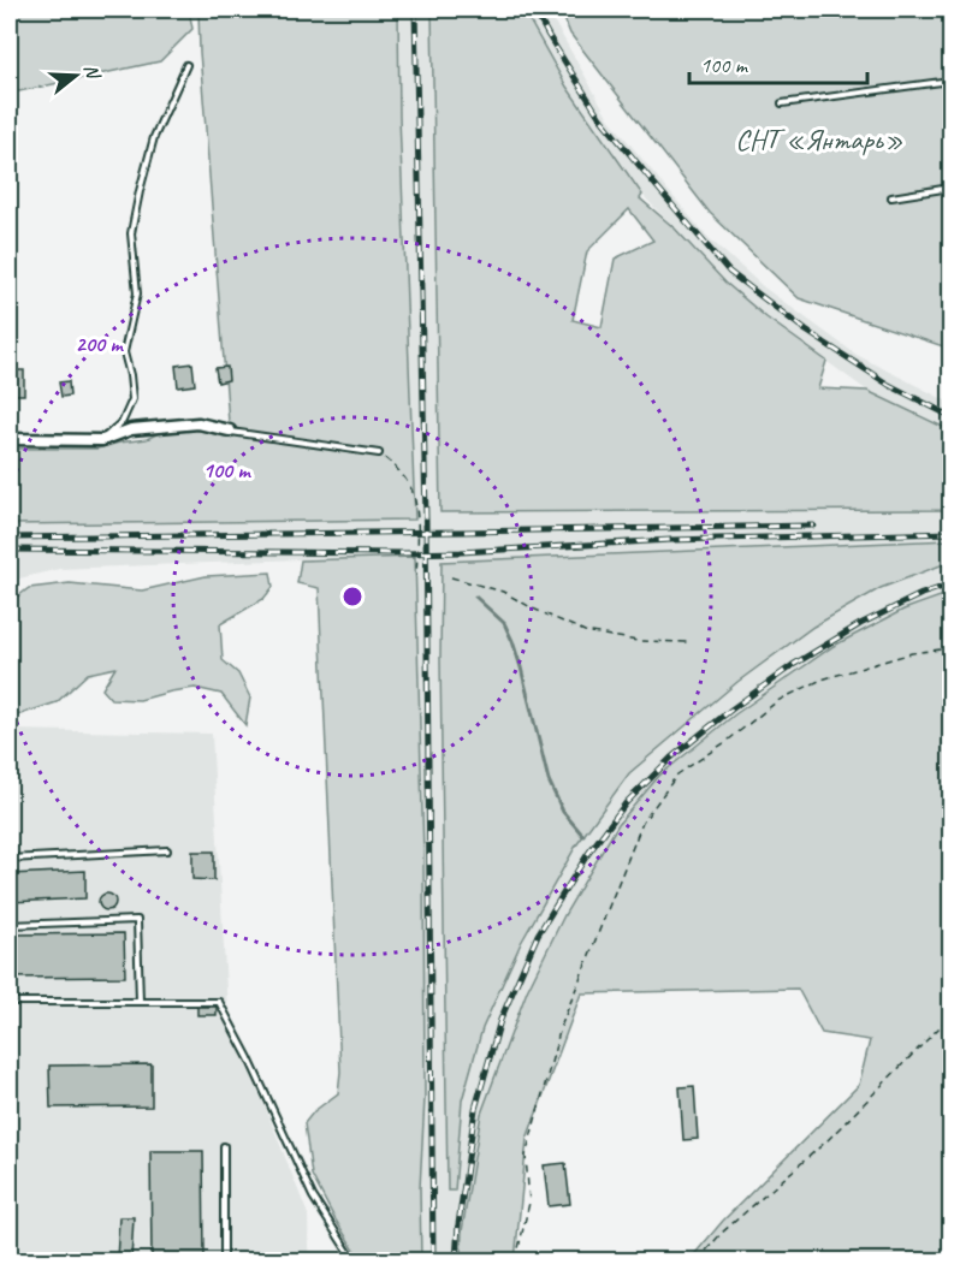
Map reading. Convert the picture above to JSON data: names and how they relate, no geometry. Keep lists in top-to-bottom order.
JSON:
{
  "parks": ["СНТ «Янтарь»"],
  "scale_bar": "100 m",
  "north": "right",
  "rings": ["200 m", "100 m"]
}
